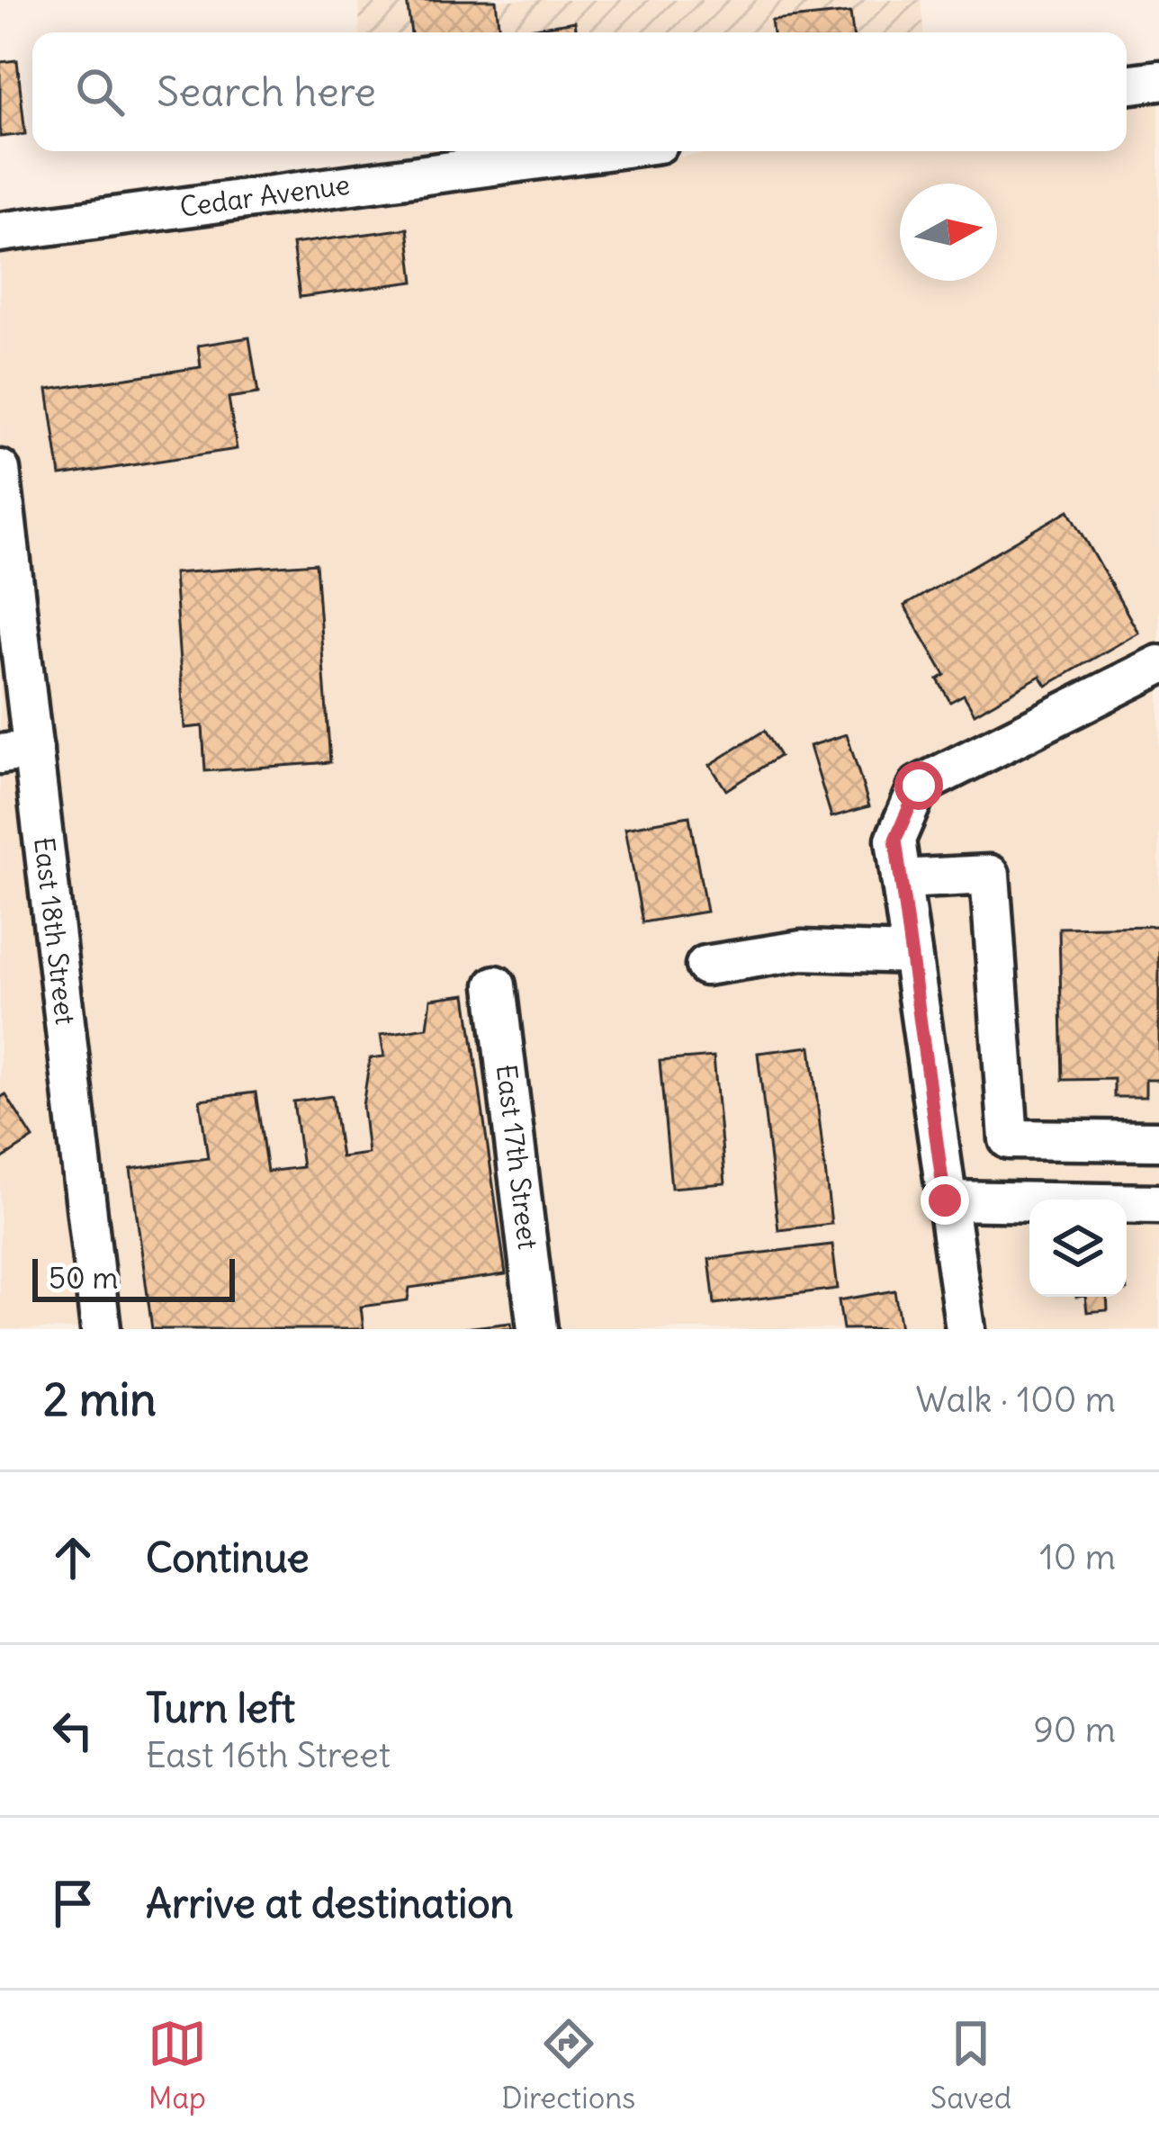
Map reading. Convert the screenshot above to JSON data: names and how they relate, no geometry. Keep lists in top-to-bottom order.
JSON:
{
  "streets": {
    "street": ["Cedar Avenue", "East 18th Street", "East 17th Street"]
  },
  "scale_bar": "50 m",
  "north": "right",
  "page": {
    "search": "Search here",
    "scale": "50 m",
    "heading": ["2 min", "Walk · 100 m"],
    "list": [
      ["Continue", "10 m"],
      ["Turn left", "East 16th Street", "90 m"],
      "Arrive at destination"
    ],
    "nav": ["Map", "Directions", "Saved"]
  }
}
